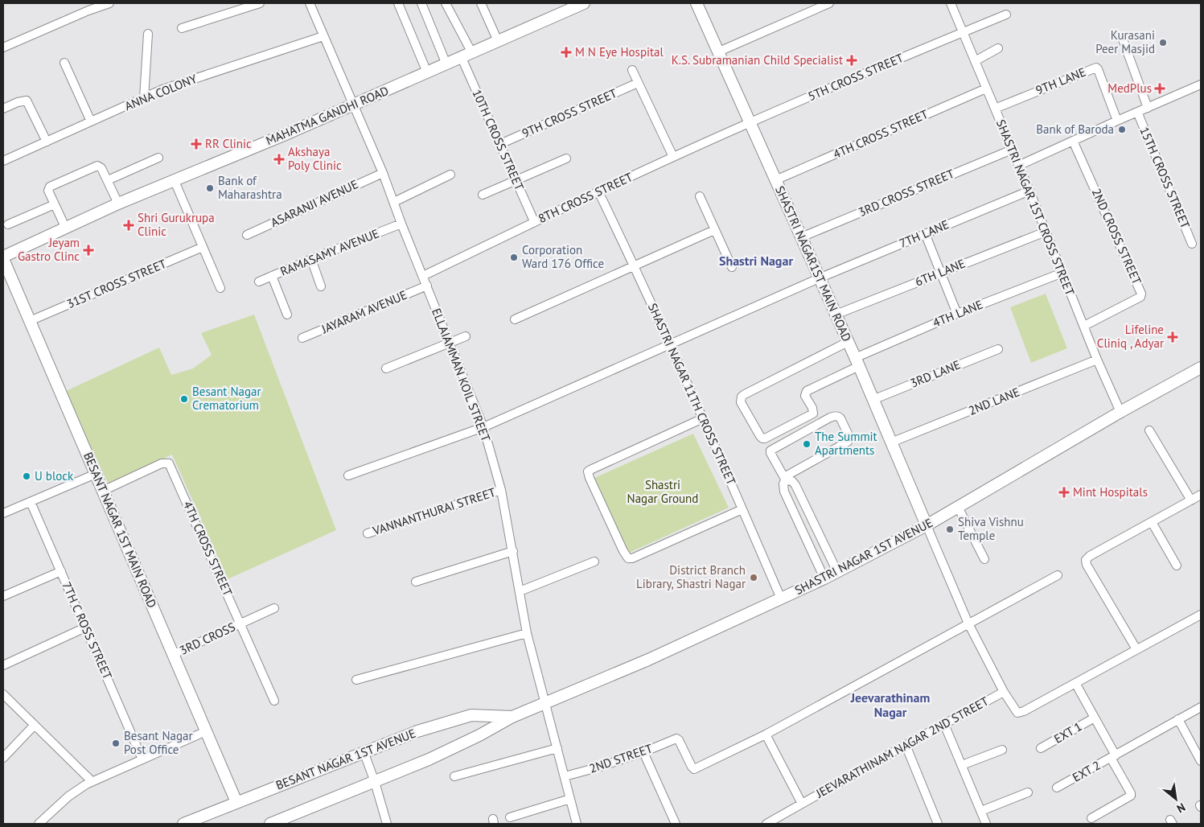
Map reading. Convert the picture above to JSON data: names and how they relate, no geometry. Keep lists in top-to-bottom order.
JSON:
{
  "streets": {
    "street": [
      "5TH CROSS STREET",
      "9TH LANE",
      "ANNA COLONY",
      "9TH CROSS STREET",
      "MAHATMA GANDHI ROAD",
      "4TH CROSS STREET",
      "10TH CROSS STREET",
      "15TH CROSS STREET",
      "3RD CROSS STREET",
      "8TH CROSS STREET",
      "ASARANJI AVENUE",
      "SHASTRI NAGAR 1ST CROSS STREET",
      "7TH LANE",
      "2ND CROSS STREET",
      "RAMASAMY AVENUE",
      "SHASTRI NAGAR1ST MAIN ROAD",
      "6TH LANE",
      "31ST CROSS STREET",
      "JAYARAM AVENUE",
      "4TH LANE",
      "3RD LANE",
      "ELLAIAMMAN KOIL STREET",
      "SHASTRI NAGAR 11TH CROSS STREET",
      "2ND LANE",
      "VANNANTHURAI STREET",
      "BESANT NAGAR 1ST MAIN ROAD",
      "SHASTRI NAGAR 1ST AVENUE",
      "7TH C ROSS STREET",
      "3RD CROSS",
      "EXT 1",
      "JEEVARATHINAM NAGAR 2ND STREET",
      "2ND STREET",
      "BESANT NAGAR 1ST AVENUE",
      "EXT 2"
    ]
  },
  "crossings": [
    ["5TH CROSS STREET", "8TH CROSS STREET"],
    ["5TH CROSS STREET", "SHASTRI NAGAR 1ST CROSS STREET"],
    ["5TH CROSS STREET", "SHASTRI NAGAR1ST MAIN ROAD"],
    ["9TH LANE", "SHASTRI NAGAR 1ST CROSS STREET"],
    ["ANNA COLONY", "ELLAIAMMAN KOIL STREET"],
    ["9TH CROSS STREET", "10TH CROSS STREET"],
    ["MAHATMA GANDHI ROAD", "10TH CROSS STREET"],
    ["MAHATMA GANDHI ROAD", "ELLAIAMMAN KOIL STREET"],
    ["MAHATMA GANDHI ROAD", "BESANT NAGAR 1ST MAIN ROAD"],
    ["4TH CROSS STREET", "SHASTRI NAGAR 1ST CROSS STREET"],
    ["4TH CROSS STREET", "SHASTRI NAGAR1ST MAIN ROAD"],
    ["4TH CROSS STREET", "BESANT NAGAR 1ST MAIN ROAD"],
    ["4TH CROSS STREET", "3RD CROSS"],
    ["10TH CROSS STREET", "8TH CROSS STREET"],
    ["3RD CROSS STREET", "SHASTRI NAGAR 1ST CROSS STREET"],
    ["3RD CROSS STREET", "SHASTRI NAGAR1ST MAIN ROAD"],
    ["8TH CROSS STREET", "SHASTRI NAGAR1ST MAIN ROAD"],
    ["8TH CROSS STREET", "ELLAIAMMAN KOIL STREET"],
    ["8TH CROSS STREET", "SHASTRI NAGAR 11TH CROSS STREET"],
    ["ASARANJI AVENUE", "ELLAIAMMAN KOIL STREET"],
    ["SHASTRI NAGAR 1ST CROSS STREET", "7TH LANE"],
    ["SHASTRI NAGAR 1ST CROSS STREET", "2ND CROSS STREET"],
    ["SHASTRI NAGAR 1ST CROSS STREET", "6TH LANE"],
    ["SHASTRI NAGAR 1ST CROSS STREET", "4TH LANE"],
    ["SHASTRI NAGAR 1ST CROSS STREET", "2ND LANE"],
    ["SHASTRI NAGAR 1ST CROSS STREET", "SHASTRI NAGAR 1ST AVENUE"],
    ["7TH LANE", "SHASTRI NAGAR1ST MAIN ROAD"],
    ["7TH LANE", "ELLAIAMMAN KOIL STREET"],
    ["7TH LANE", "SHASTRI NAGAR 11TH CROSS STREET"],
    ["RAMASAMY AVENUE", "ELLAIAMMAN KOIL STREET"],
    ["SHASTRI NAGAR1ST MAIN ROAD", "6TH LANE"],
    ["SHASTRI NAGAR1ST MAIN ROAD", "4TH LANE"],
    ["SHASTRI NAGAR1ST MAIN ROAD", "3RD LANE"],
    ["SHASTRI NAGAR1ST MAIN ROAD", "2ND LANE"],
    ["SHASTRI NAGAR1ST MAIN ROAD", "SHASTRI NAGAR 1ST AVENUE"],
    ["31ST CROSS STREET", "BESANT NAGAR 1ST MAIN ROAD"],
    ["JAYARAM AVENUE", "ELLAIAMMAN KOIL STREET"],
    ["ELLAIAMMAN KOIL STREET", "VANNANTHURAI STREET"],
    ["ELLAIAMMAN KOIL STREET", "SHASTRI NAGAR 1ST AVENUE"],
    ["ELLAIAMMAN KOIL STREET", "2ND STREET"],
    ["SHASTRI NAGAR 11TH CROSS STREET", "SHASTRI NAGAR 1ST AVENUE"],
    ["BESANT NAGAR 1ST MAIN ROAD", "3RD CROSS"],
    ["BESANT NAGAR 1ST MAIN ROAD", "BESANT NAGAR 1ST AVENUE"],
    ["SHASTRI NAGAR 1ST AVENUE", "BESANT NAGAR 1ST AVENUE"]
  ],
  "districts": ["Shastri Nagar", "Jeevarathinam Nagar"],
  "parks": ["Shastri Nagar Ground"],
  "places": {
    "other": [
      "Kurasani Peer Masjid",
      "Bank of Baroda",
      "Bank of Maharashtra",
      "Corporation Ward 176 Office",
      "Besant Nagar Crematorium",
      "The Summit Apartments",
      "U block",
      "Shiva Vishnu Temple",
      "District Branch Library, Shastri Nagar",
      "Besant Nagar Post Office"
    ],
    "health": [
      "M N Eye Hospital",
      "K.S. Subramanian Child Specialist",
      "MedPlus",
      "RR Clinic",
      "Akshaya Poly Clinic",
      "Shri Gurukrupa Clinic",
      "Jeyam Gastro Clinc",
      "Lifeline Cliniq , Adyar",
      "Mint Hospitals"
    ]
  },
  "north": "bottom right"
}
